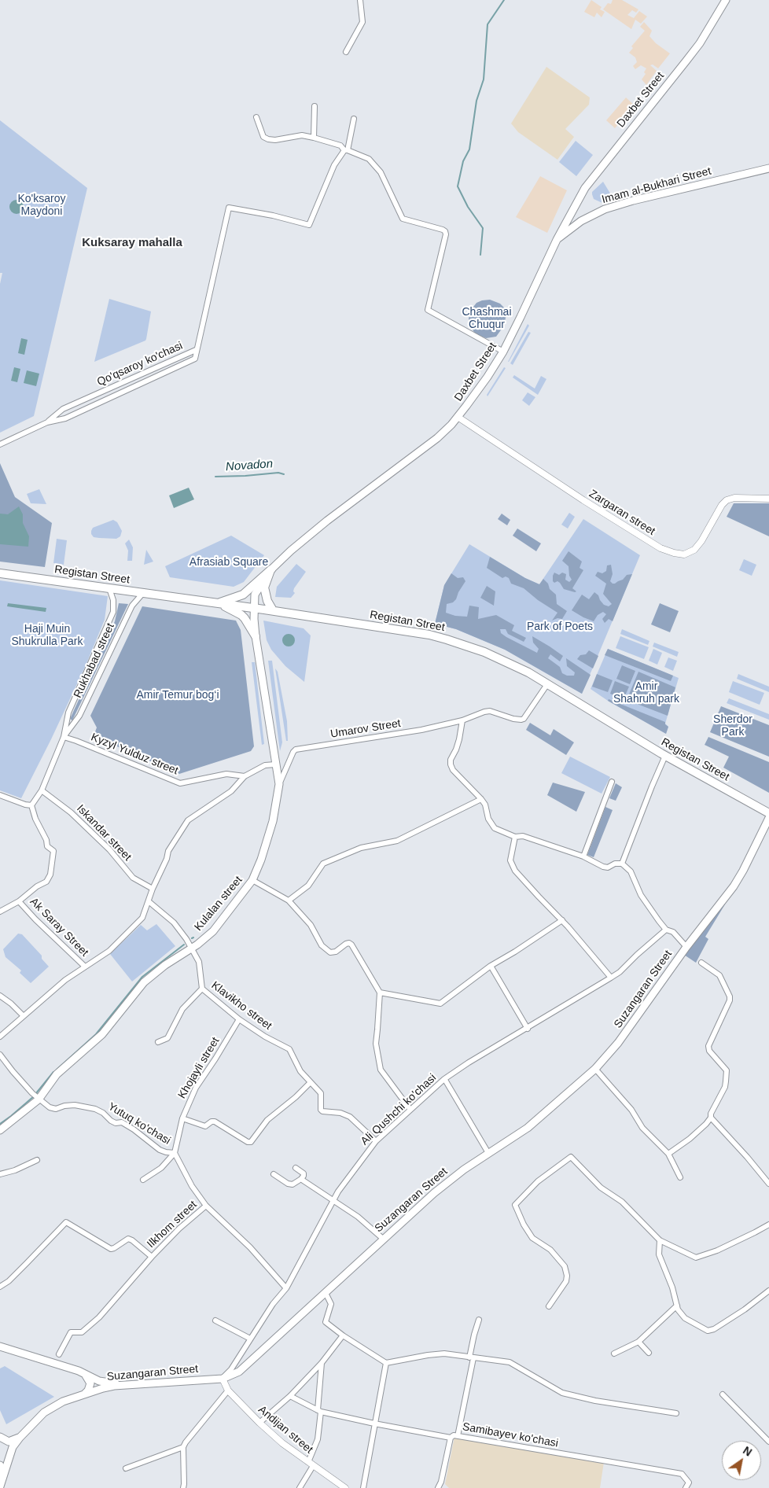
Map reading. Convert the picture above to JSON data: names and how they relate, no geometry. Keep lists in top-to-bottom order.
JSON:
{
  "streets": {
    "main road": [
      "Daxbet Street",
      "Imam al-Bukhari Street",
      "Registan Street",
      "Kulalan street",
      "Suzangaran Street"
    ],
    "street": [
      "Qo'qsaroy ko'chasi",
      "Zargaran street",
      "Rukhabad street",
      "Umarov Street",
      "Kyzyl Yulduz street",
      "Iskandar street",
      "Ak Saray Street",
      "Klavikho street",
      "Khojayli street",
      "Ali Qushchi ko'chasi",
      "Yutuq ko'chasi",
      "Ilkhom street",
      "Andijan street",
      "Samibayev ko'chasi"
    ]
  },
  "crossings": [
    ["Daxbet Street", "Imam al-Bukhari Street"],
    ["Daxbet Street", "Zargaran street"],
    ["Daxbet Street", "Registan Street"],
    ["Daxbet Street", "Kulalan street"],
    ["Registan Street", "Rukhabad street"],
    ["Registan Street", "Umarov Street"],
    ["Registan Street", "Kulalan street"],
    ["Rukhabad street", "Kyzyl Yulduz street"],
    ["Rukhabad street", "Iskandar street"],
    ["Rukhabad street", "Ak Saray Street"],
    ["Umarov Street", "Kulalan street"],
    ["Kulalan street", "Klavikho street"],
    ["Kulalan street", "Yutuq ko'chasi"],
    ["Suzangaran Street", "Ali Qushchi ko'chasi"],
    ["Suzangaran Street", "Andijan street"],
    ["Klavikho street", "Khojayli street"],
    ["Klavikho street", "Ali Qushchi ko'chasi"],
    ["Khojayli street", "Yutuq ko'chasi"],
    ["Ali Qushchi ko'chasi", "Yutuq ko'chasi"],
    ["Ali Qushchi ko'chasi", "Andijan street"],
    ["Yutuq ko'chasi", "Ilkhom street"]
  ],
  "districts": ["Kuksaray mahalla"],
  "water": ["Novadon"],
  "parks": [
    "Ko'ksaroy Maydoni",
    "Chashmai Chuqur",
    "Afrasiab Square",
    "Park of Poets",
    "Haji Muin Shukrulla Park",
    "Amir Shahruh park",
    "Amir Temur bog‘i",
    "Sherdor Park"
  ],
  "north": "top right"
}
